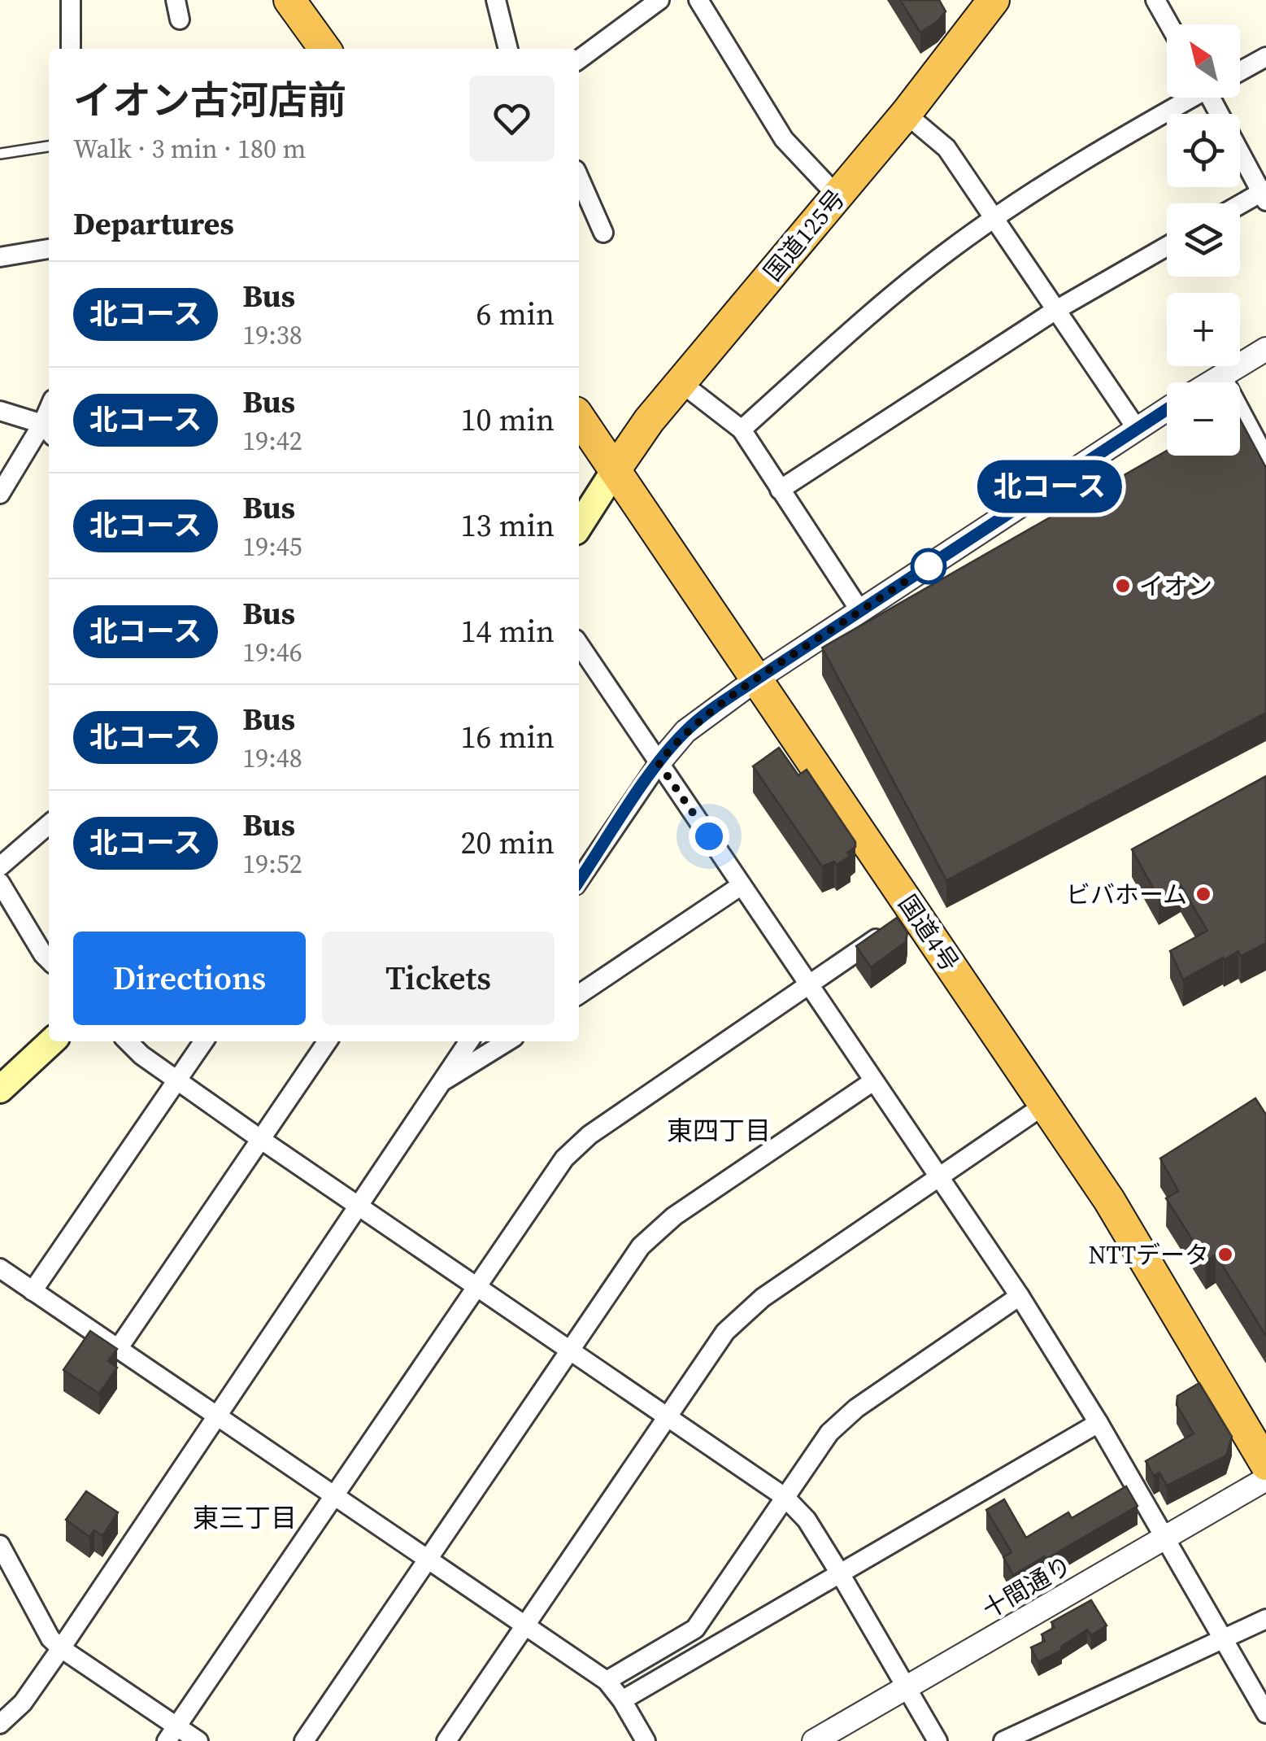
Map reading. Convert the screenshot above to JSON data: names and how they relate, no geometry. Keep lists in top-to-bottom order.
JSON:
{
  "streets": {
    "highway": ["国道125号", "国道4号"],
    "street": ["十間通り"]
  },
  "crossings": [
    ["国道125号", "国道4号"]
  ],
  "districts": ["東四丁目", "東三丁目"],
  "places": ["イオン", "ビバホーム", "NTTデータ"],
  "lines": ["bus line 北コース"],
  "north": "top left",
  "page": {
    "on_map": "北コース",
    "map_buttons": ["+", "−"],
    "heading": [
      ["イオン古河店前", "Walk · 3 min · 180 m"],
      "Departures"
    ],
    "list": [
      {
        "mark": "北コース",
        "name": "Bus",
        "note": "19:38",
        "value": "6 min"
      },
      {
        "mark": "北コース",
        "name": "Bus",
        "note": "19:42",
        "value": "10 min"
      },
      {
        "mark": "北コース",
        "name": "Bus",
        "note": "19:45",
        "value": "13 min"
      },
      {
        "mark": "北コース",
        "name": "Bus",
        "note": "19:46",
        "value": "14 min"
      },
      {
        "mark": "北コース",
        "name": "Bus",
        "note": "19:48",
        "value": "16 min"
      },
      {
        "mark": "北コース",
        "name": "Bus",
        "note": "19:52",
        "value": "20 min"
      }
    ],
    "buttons": ["Directions", "Tickets"]
  }
}
